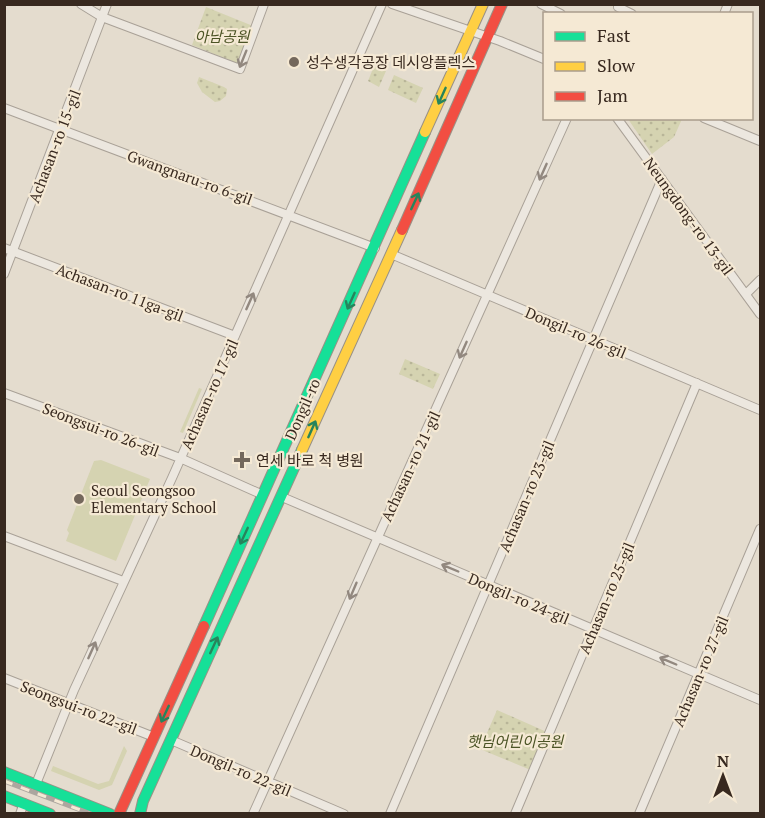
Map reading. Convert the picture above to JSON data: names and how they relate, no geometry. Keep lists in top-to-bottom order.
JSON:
{
  "streets": {
    "main road": ["Dongil-ro"],
    "street": [
      "Achasan-ro 15-gil",
      "Gwangnaru-ro 6-gil",
      "Neungdong-ro 13-gil",
      "Achasan-ro 11ga-gil",
      "Dongil-ro 26-gil",
      "Achasan-ro 17-gil",
      "Seongsui-ro 26-gil",
      "Achasan-ro 21-gil",
      "Achasan-ro 23-gil",
      "Dongil-ro 24-gil",
      "Achasan-ro 25-gil",
      "Achasan-ro 27-gil",
      "Seongsui-ro 22-gil",
      "Dongil-ro 22-gil"
    ]
  },
  "crossings": [
    ["Achasan-ro 15-gil", "Gwangnaru-ro 6-gil"],
    ["Achasan-ro 15-gil", "Achasan-ro 11ga-gil"],
    ["Gwangnaru-ro 6-gil", "Achasan-ro 17-gil"],
    ["Gwangnaru-ro 6-gil", "Dongil-ro"],
    ["Neungdong-ro 13-gil", "Achasan-ro 23-gil"],
    ["Achasan-ro 11ga-gil", "Achasan-ro 17-gil"],
    ["Dongil-ro 26-gil", "Dongil-ro"],
    ["Dongil-ro 26-gil", "Achasan-ro 21-gil"],
    ["Dongil-ro 26-gil", "Achasan-ro 23-gil"],
    ["Dongil-ro 26-gil", "Achasan-ro 25-gil"],
    ["Achasan-ro 17-gil", "Seongsui-ro 26-gil"],
    ["Achasan-ro 17-gil", "Seongsui-ro 22-gil"],
    ["Dongil-ro", "Seongsui-ro 26-gil"],
    ["Dongil-ro", "Dongil-ro 24-gil"],
    ["Dongil-ro", "Seongsui-ro 22-gil"],
    ["Dongil-ro", "Dongil-ro 22-gil"],
    ["Achasan-ro 21-gil", "Dongil-ro 24-gil"],
    ["Achasan-ro 21-gil", "Dongil-ro 22-gil"],
    ["Achasan-ro 23-gil", "Dongil-ro 24-gil"],
    ["Dongil-ro 24-gil", "Achasan-ro 25-gil"],
    ["Dongil-ro 24-gil", "Achasan-ro 27-gil"]
  ],
  "one_way": ["Achasan-ro 21-gil", "Dongil-ro 24-gil"],
  "parks": ["아남공원", "햇님어린이공원"],
  "places": {
    "other": ["성수생각공장 데시앙플렉스", "Seoul Seongsoo Elementary School"],
    "health": ["연세 바로 척 병원"]
  },
  "legend": ["Fast", "Slow", "Jam"],
  "north": "top"
}
